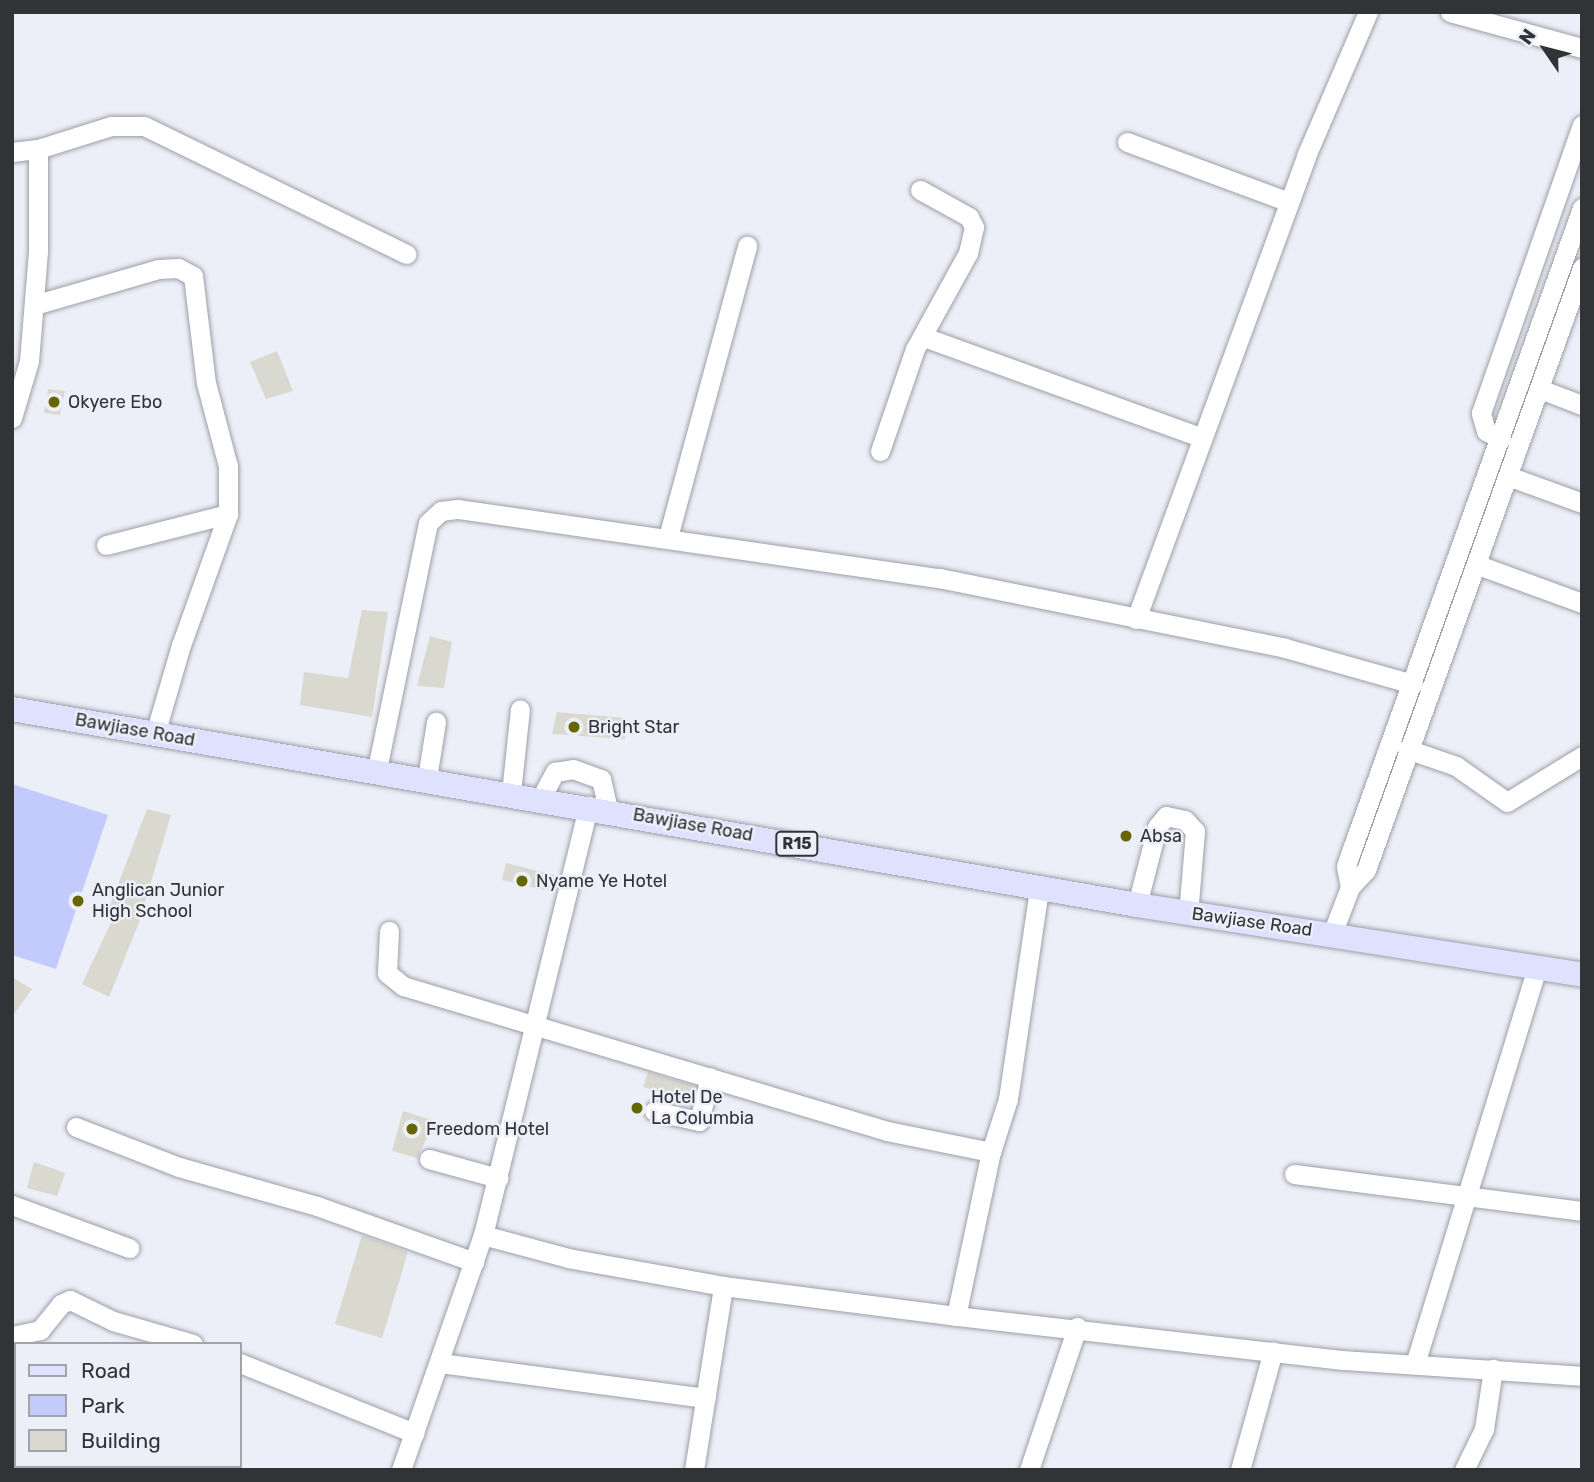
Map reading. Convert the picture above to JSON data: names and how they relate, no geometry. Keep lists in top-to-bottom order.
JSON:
{
  "streets": {
    "main road": ["Bawjiase Road", "R15"]
  },
  "places": [
    "Okyere Ebo",
    "Bright Star",
    "Absa",
    "Nyame Ye Hotel",
    "Anglican Junior High School",
    "Hotel De La Columbia",
    "Freedom Hotel"
  ],
  "legend": ["Road", "Park", "Building"],
  "north": "top left"
}
